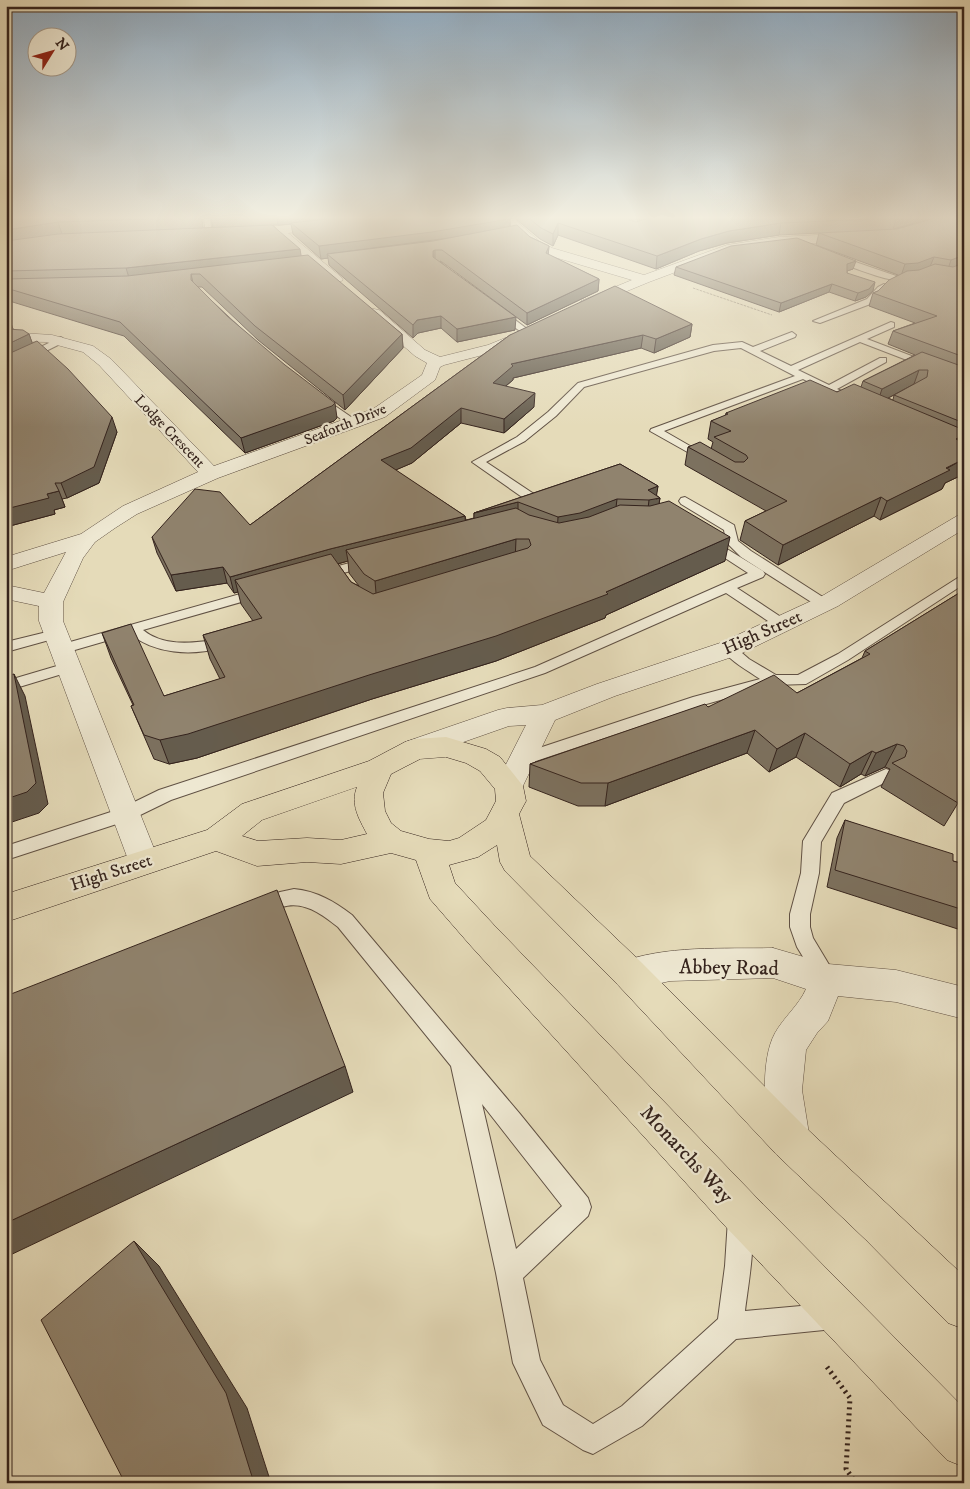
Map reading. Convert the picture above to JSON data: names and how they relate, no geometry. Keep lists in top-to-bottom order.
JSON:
{
  "streets": {
    "main road": ["High Street", "Monarchs Way"],
    "street": ["Seaforth Drive", "Lodge Crescent", "Abbey Road"]
  },
  "crossings": [
    ["Seaforth Drive", "Lodge Crescent"],
    ["Lodge Crescent", "High Street"],
    ["High Street", "Monarchs Way"]
  ],
  "north": "top right"
}
